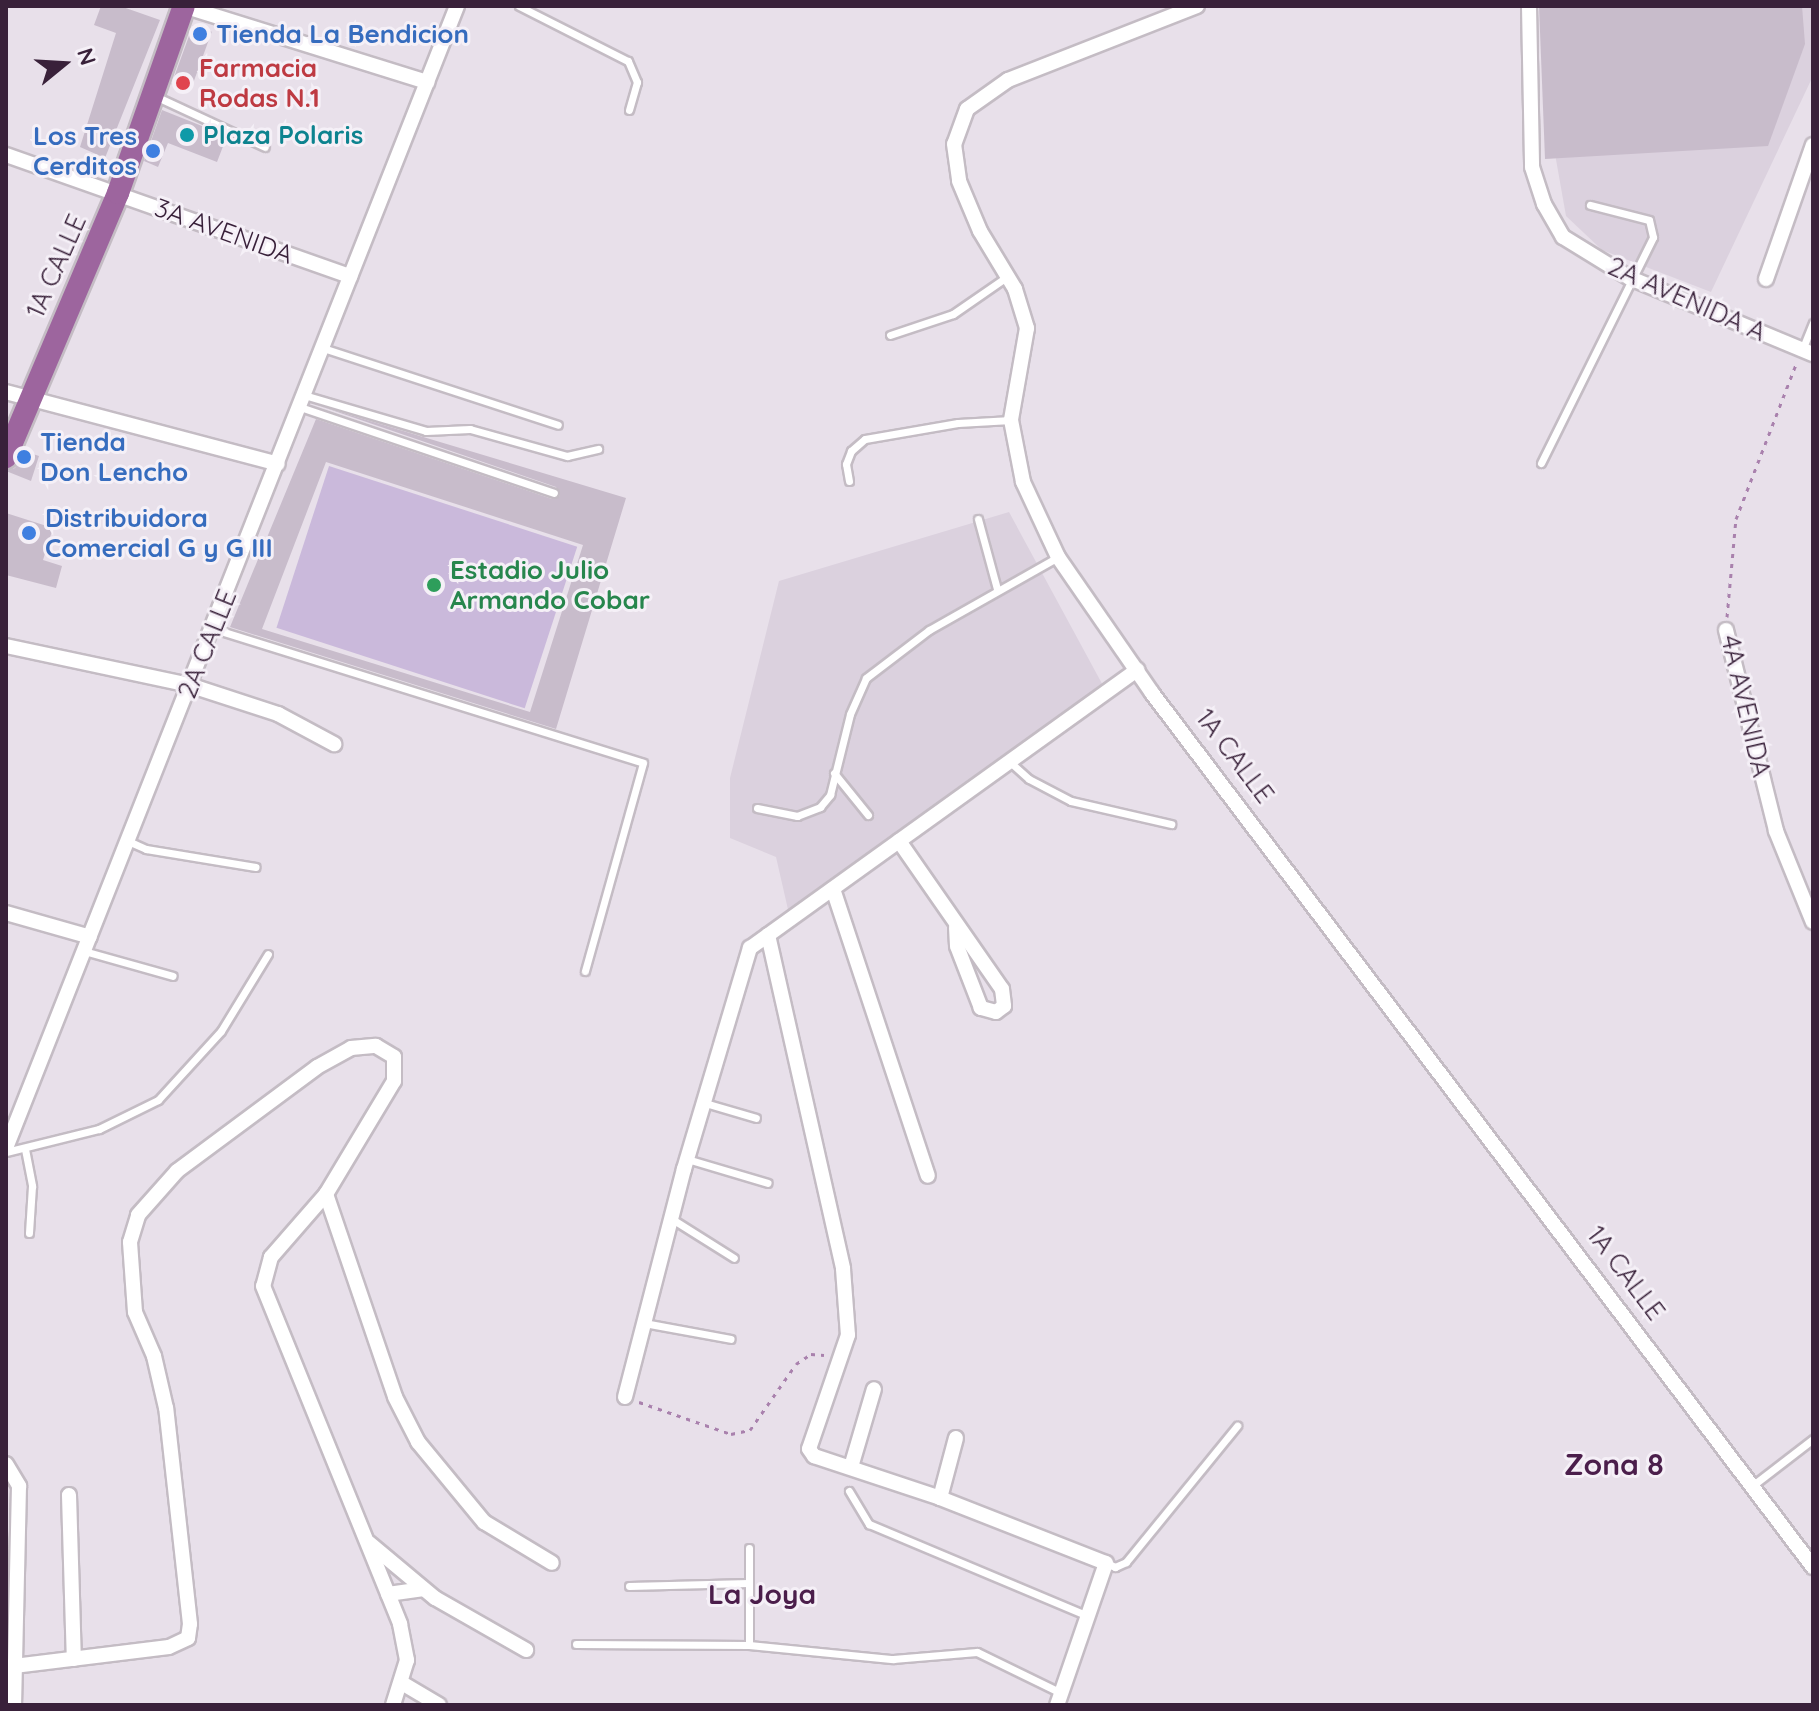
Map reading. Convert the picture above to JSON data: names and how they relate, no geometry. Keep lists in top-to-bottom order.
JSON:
{
  "streets": {
    "main road": ["1A CALLE"],
    "street": [
      "3A AVENIDA",
      "2A AVENIDA A",
      "2A CALLE",
      "4A AVENIDA"
    ]
  },
  "crossings": [
    ["3A AVENIDA", "1A CALLE"],
    ["3A AVENIDA", "2A CALLE"],
    ["2A AVENIDA A", "4A AVENIDA"]
  ],
  "districts": ["Zona 8", "La Joya"],
  "places": [
    "Tienda La Bendicion",
    "Farmacia Rodas N.1",
    "Plaza Polaris",
    "Los Tres Cerditos",
    "Tienda Don Lencho",
    "Distribuidora Comercial G y G III",
    "Estadio Julio Armando Cobar"
  ],
  "north": "right"
}
